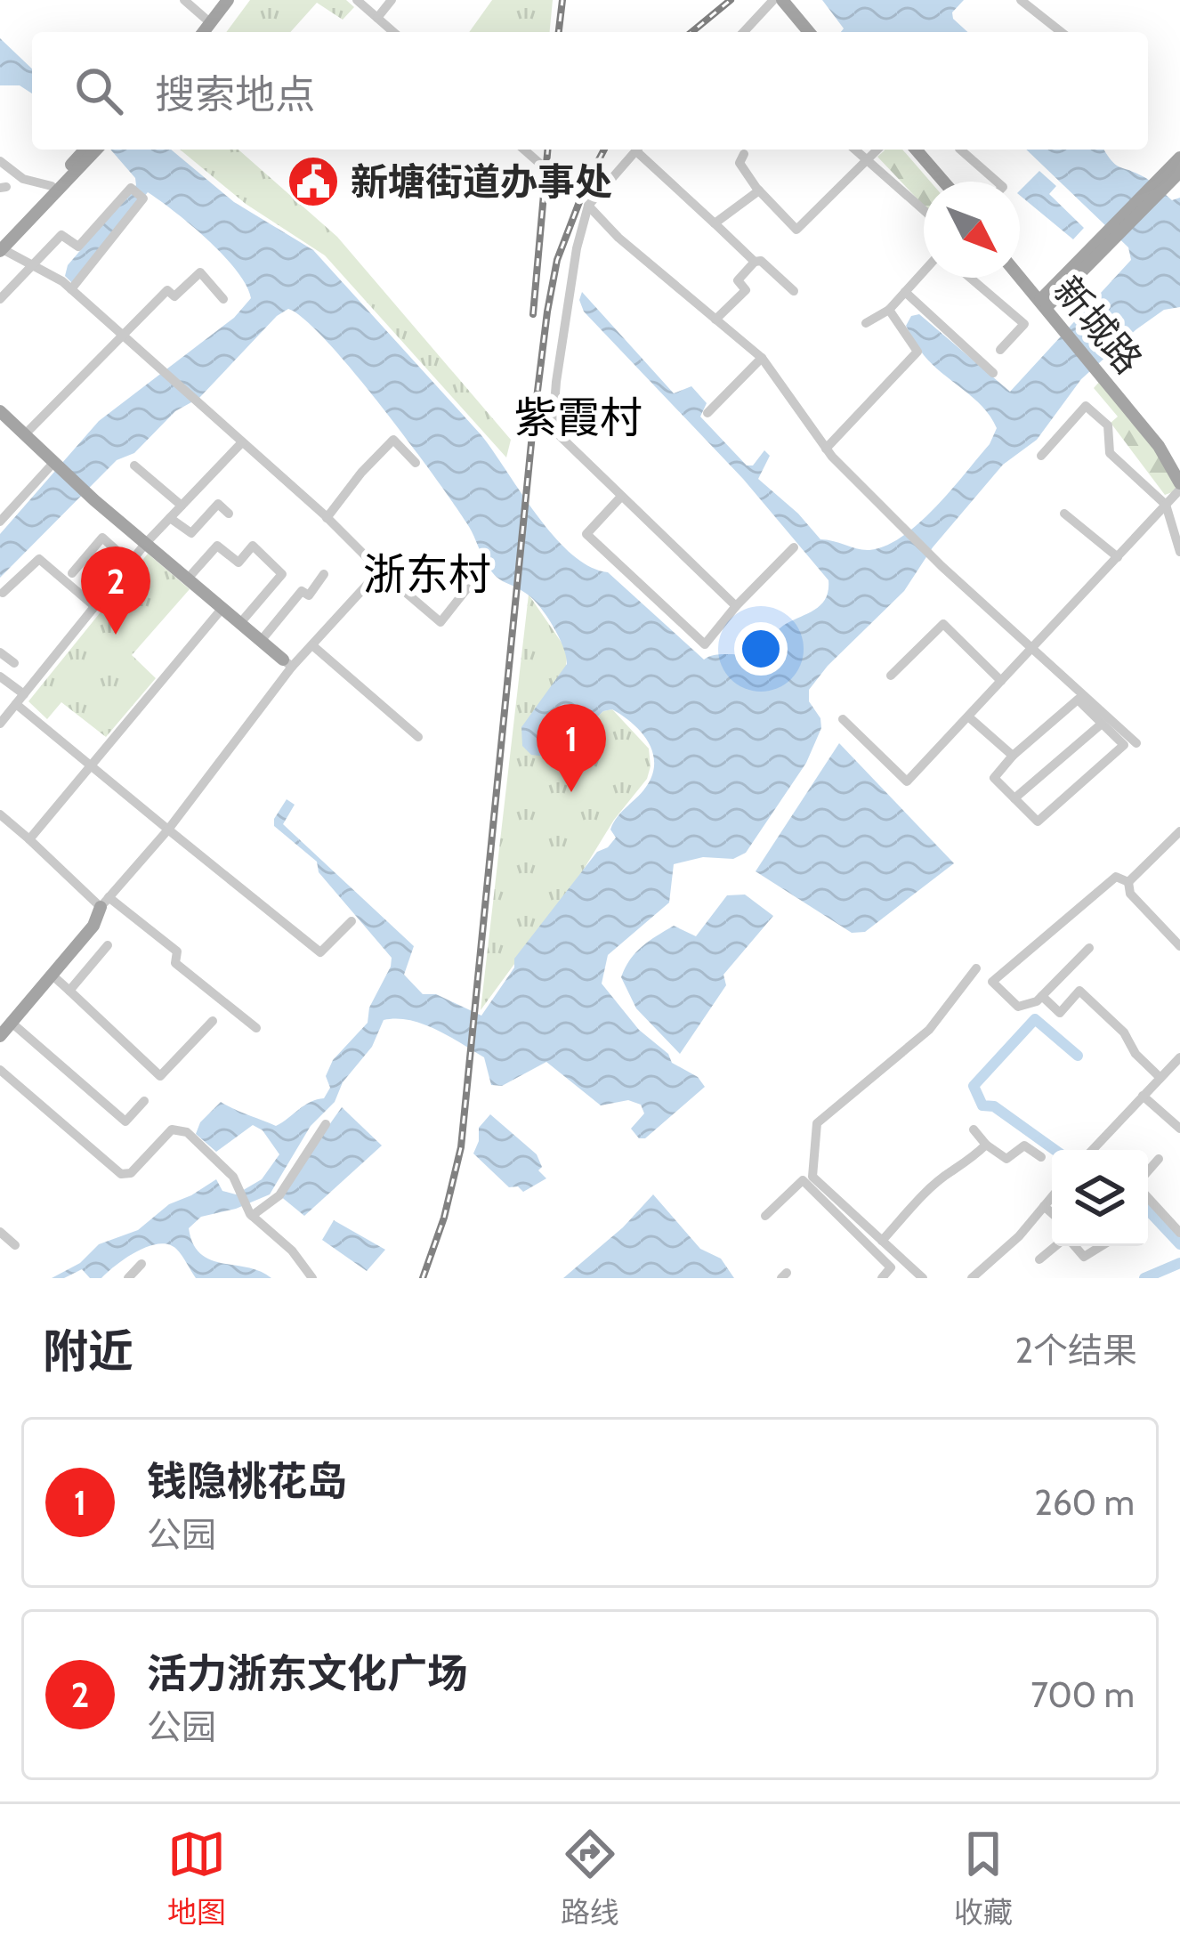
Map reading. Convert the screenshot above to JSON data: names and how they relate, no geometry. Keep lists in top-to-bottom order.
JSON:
{
  "streets": {
    "main road": ["新城路"]
  },
  "districts": ["紫霞村", "浙东村"],
  "places": {
    "public building": ["新塘街道办事处"]
  },
  "north": "bottom right",
  "page": {
    "search": "搜索地点",
    "pins": ["2", "1"],
    "heading": ["附近", "2个结果"],
    "list": [
      {
        "mark": "1",
        "name": "钱隐桃花岛",
        "note": "公园",
        "value": "260 m"
      },
      {
        "mark": "2",
        "name": "活力浙东文化广场",
        "note": "公园",
        "value": "700 m"
      }
    ],
    "nav": ["地图", "路线", "收藏"]
  }
}
